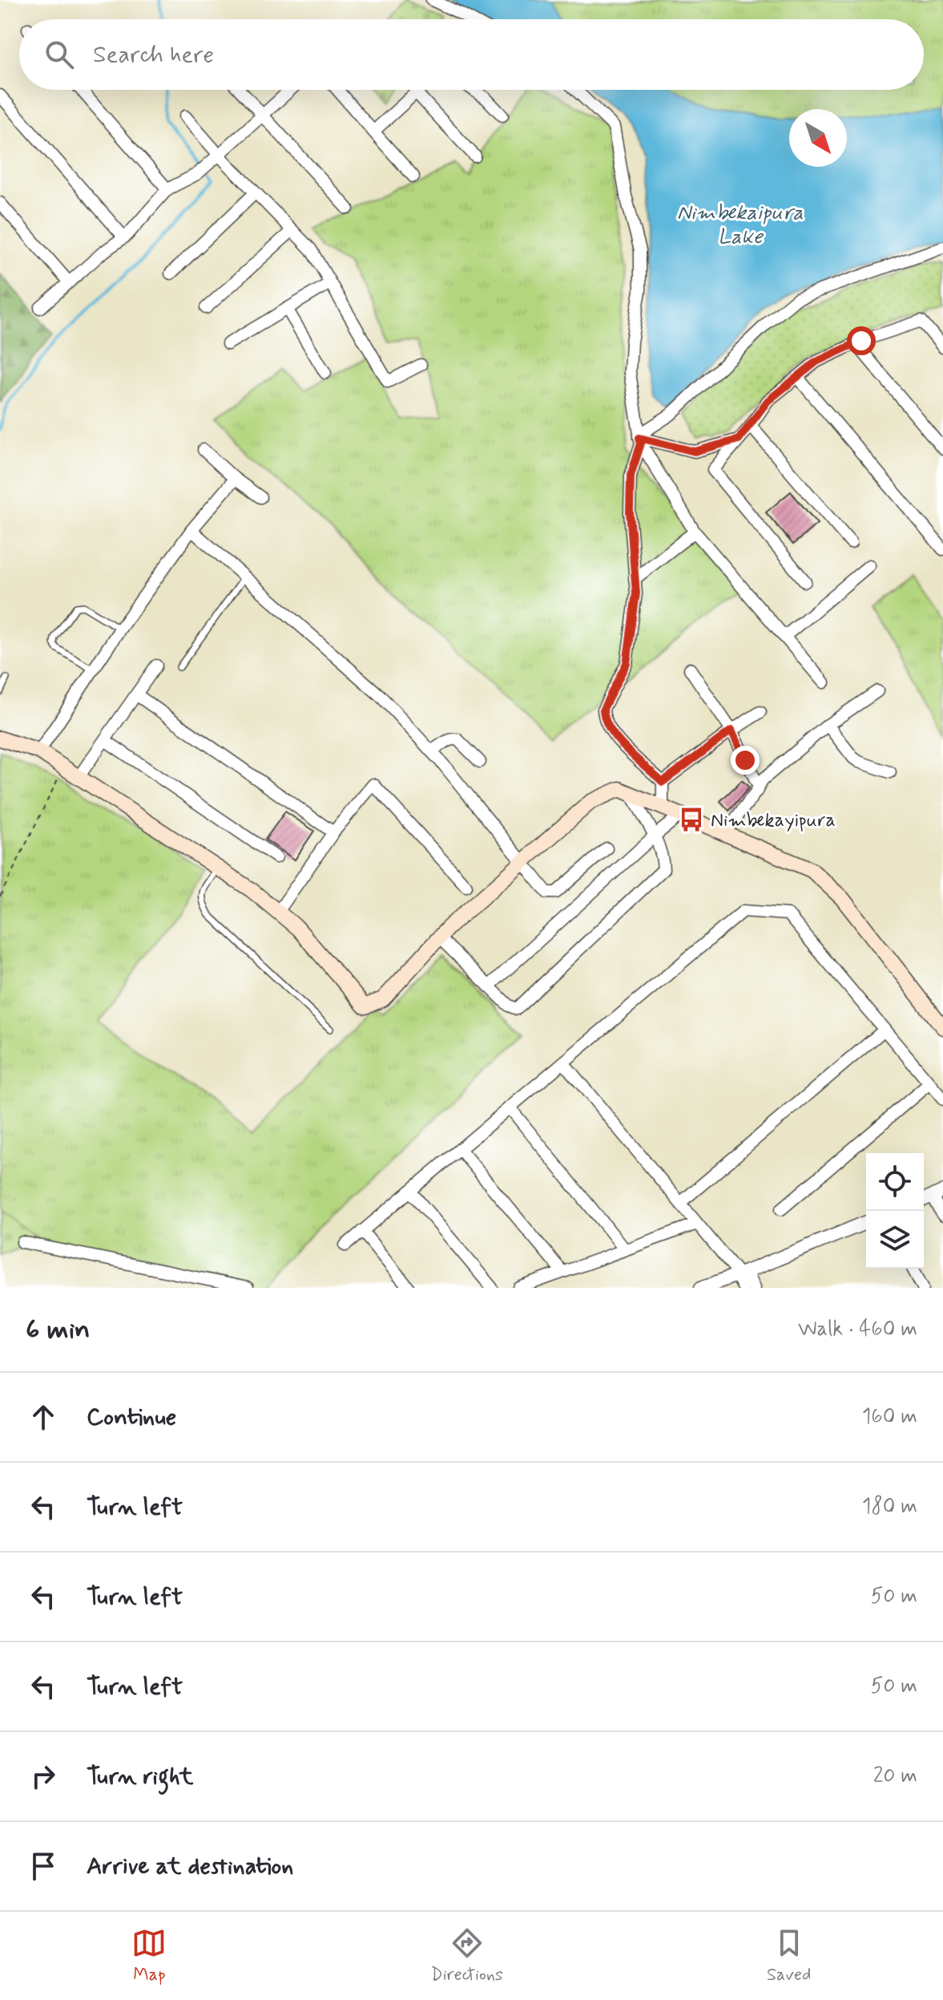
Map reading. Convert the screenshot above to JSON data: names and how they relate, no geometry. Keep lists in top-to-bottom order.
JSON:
{
  "water": ["Nimbekaipura Lake"],
  "places": {
    "bus stop": ["Nimbekayipura"]
  },
  "north": "bottom right",
  "page": {
    "search": "Search here",
    "heading": ["6 min", "Walk · 460 m"],
    "list": [
      ["Continue", "160 m"],
      ["Turn left", "180 m"],
      ["Turn left", "50 m"],
      ["Turn left", "50 m"],
      ["Turn right", "20 m"],
      "Arrive at destination"
    ],
    "nav": ["Map", "Directions", "Saved"]
  }
}
